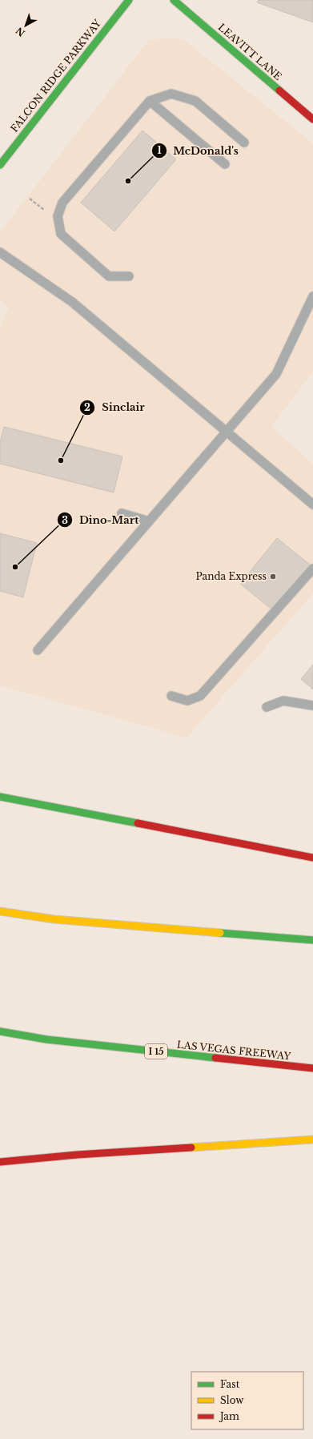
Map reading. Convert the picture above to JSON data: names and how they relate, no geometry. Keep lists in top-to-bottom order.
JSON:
{
  "streets": {
    "main road": [
      "LEAVITT LANE",
      "FALCON RIDGE PARKWAY",
      "LAS VEGAS FREEWAY",
      "I 15"
    ]
  },
  "places": [
    "McDonald's",
    "Sinclair",
    "Dino-Mart",
    "Panda Express"
  ],
  "legend": ["Fast", "Slow", "Jam"],
  "north": "bottom left"
}
